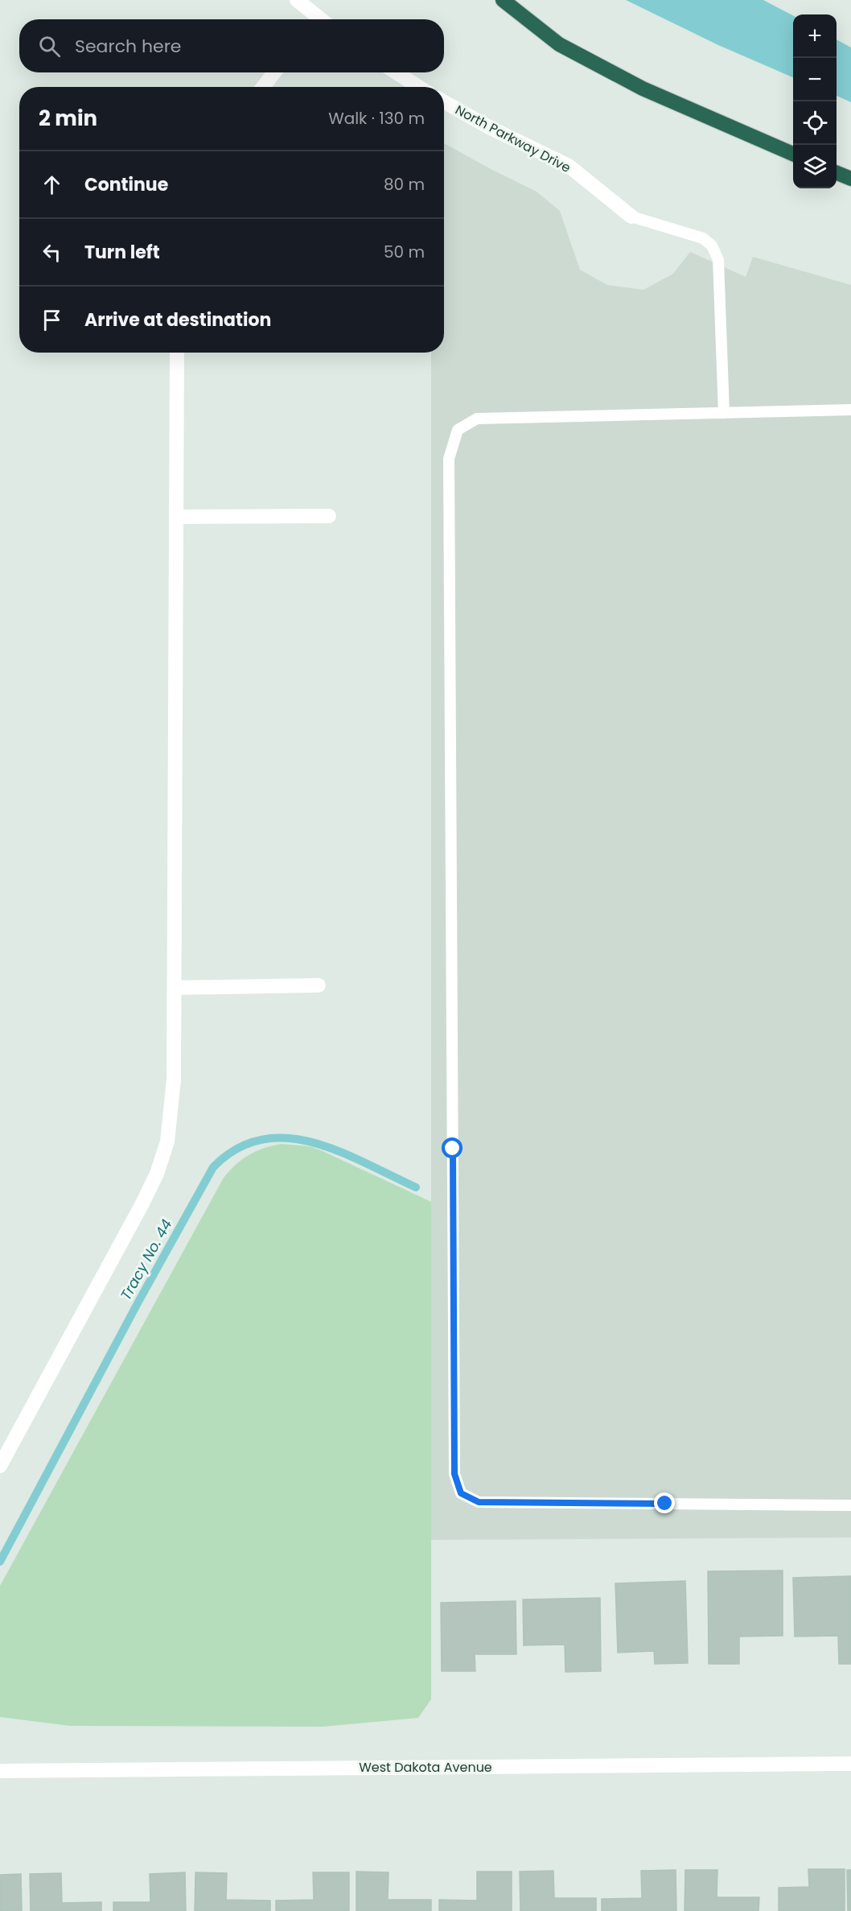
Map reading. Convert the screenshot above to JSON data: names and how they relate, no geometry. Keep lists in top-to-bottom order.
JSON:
{
  "streets": {
    "street": ["North Parkway Drive", "West Dakota Avenue"]
  },
  "water": ["Tracy No. 44"],
  "page": {
    "map_buttons": ["+", "−"],
    "search": "Search here",
    "heading": ["2 min", "Walk · 130 m"],
    "list": [
      ["Continue", "80 m"],
      ["Turn left", "50 m"],
      "Arrive at destination"
    ]
  }
}
